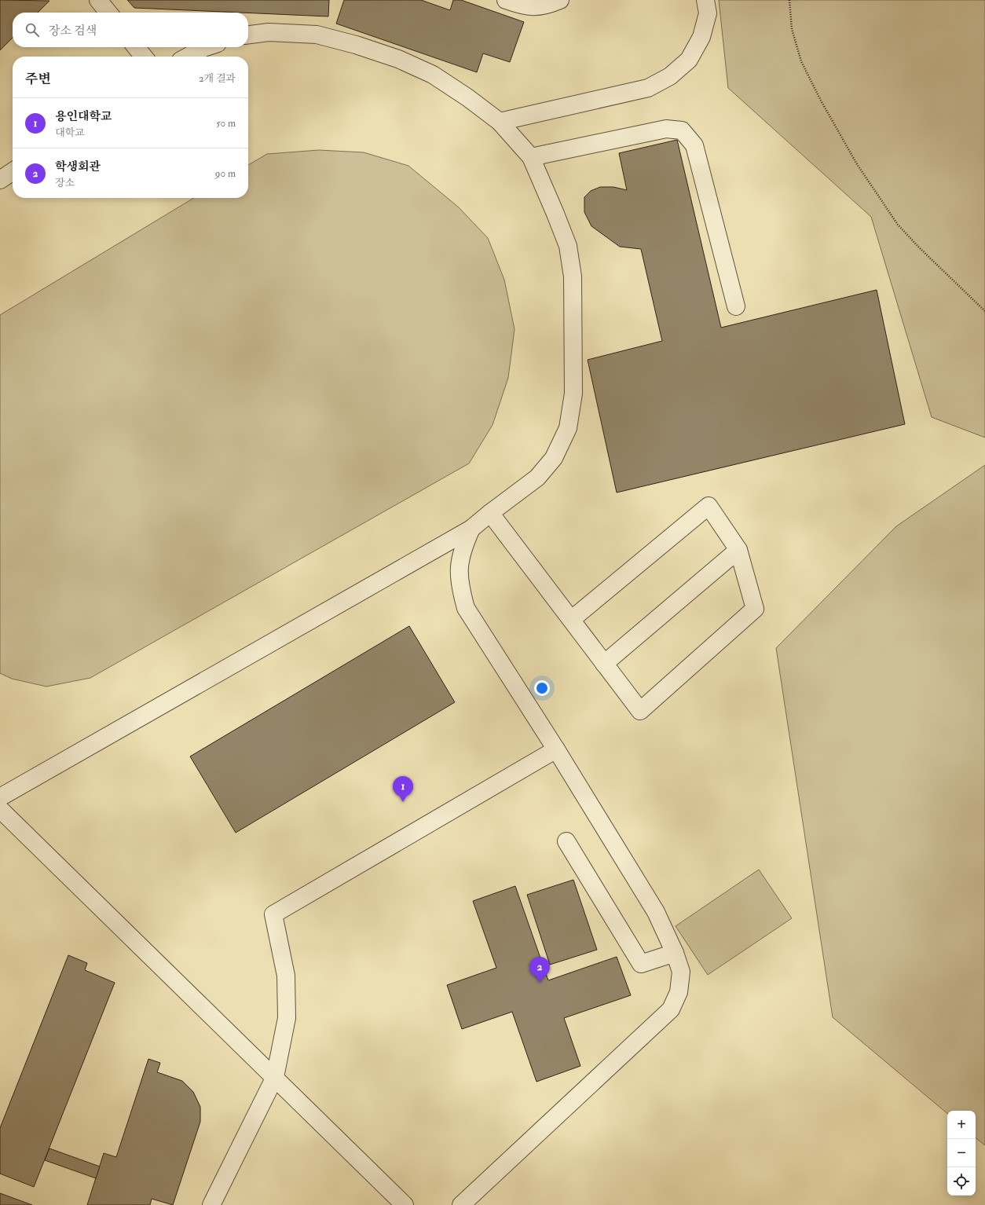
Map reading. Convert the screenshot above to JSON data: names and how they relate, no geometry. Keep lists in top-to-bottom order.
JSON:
{
  "page": {
    "search": "장소 검색",
    "heading": ["주변", "2개 결과"],
    "list": [
      {
        "mark": "1",
        "name": "용인대학교",
        "note": "대학교",
        "value": "50 m"
      },
      {
        "mark": "2",
        "name": "학생회관",
        "note": "장소",
        "value": "90 m"
      }
    ],
    "pins": ["1", "2"],
    "map_buttons": ["+", "−"]
  }
}
